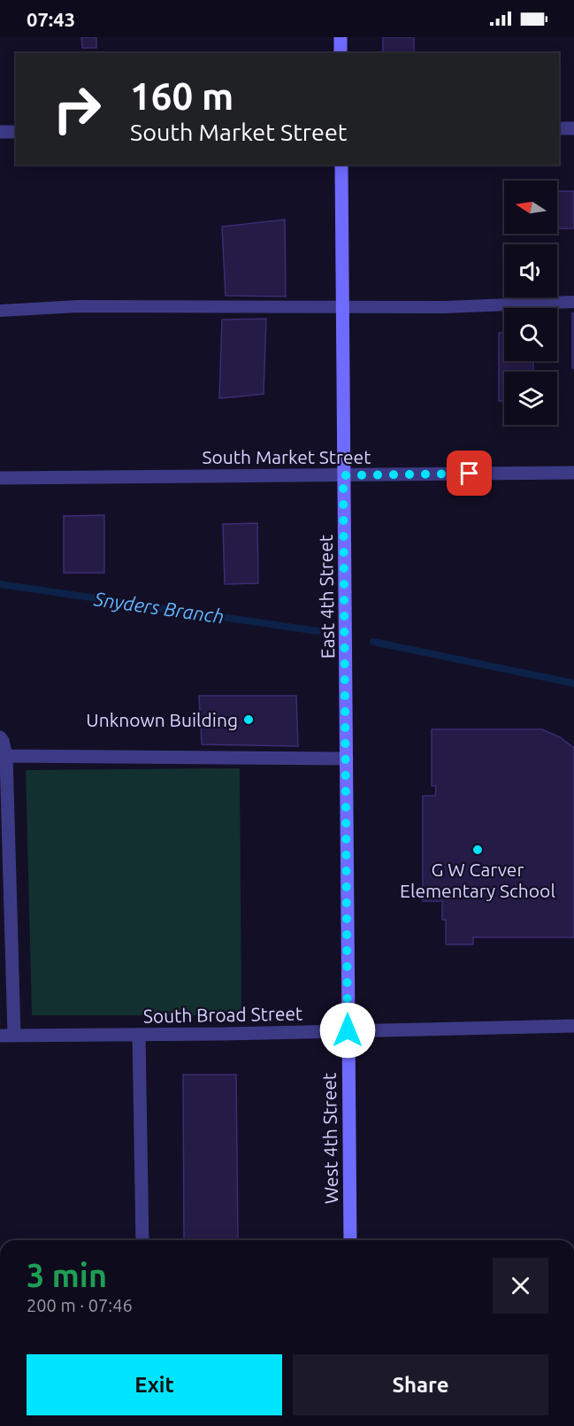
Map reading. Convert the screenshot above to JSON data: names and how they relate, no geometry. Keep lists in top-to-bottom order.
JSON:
{
  "streets": {
    "main road": ["East 4th Street", "West 4th Street"],
    "street": ["South Market Street", "South Broad Street"]
  },
  "crossings": [
    ["South Market Street", "East 4th Street"],
    ["East 4th Street", "South Broad Street"],
    ["East 4th Street", "West 4th Street"],
    ["South Broad Street", "West 4th Street"]
  ],
  "water": ["Snyders Branch"],
  "places": ["Unknown Building", "G W Carver Elementary School"],
  "north": "left",
  "page": {
    "status": "07:43",
    "turn": ["160 m", "South Market Street"],
    "heading": ["3 min", "200 m · 07:46"],
    "buttons": ["Exit", "Share"]
  }
}
